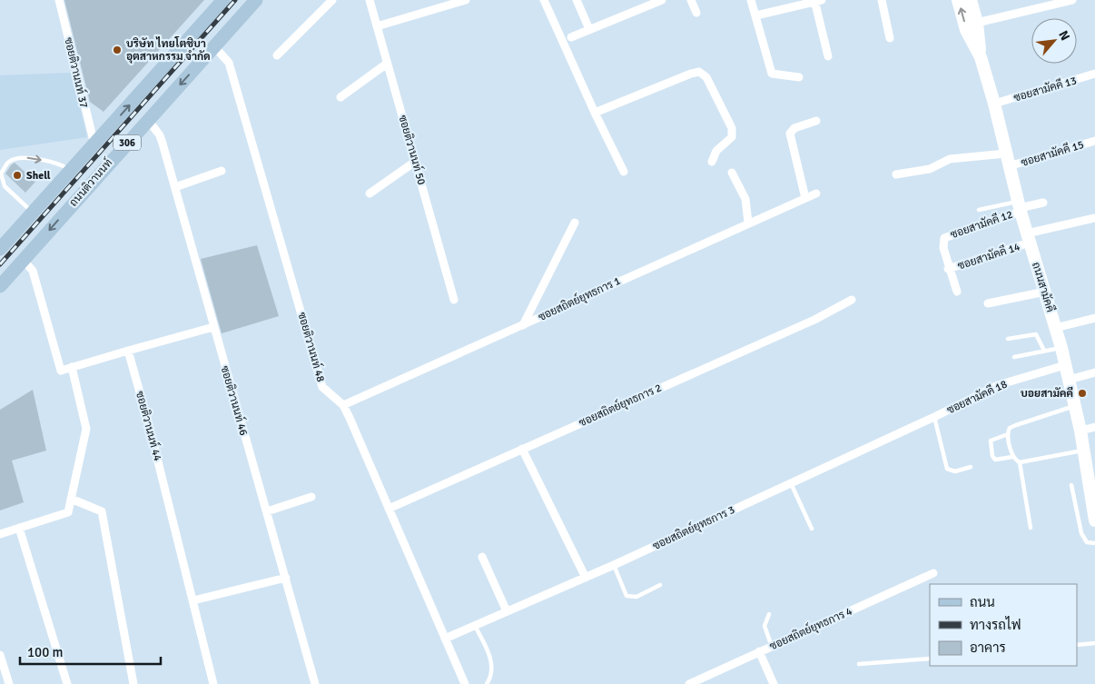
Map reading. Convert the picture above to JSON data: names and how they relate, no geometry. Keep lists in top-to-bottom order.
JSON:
{
  "streets": {
    "main road": ["306", "ถนนติวานนท์", "ถนนสามัคคี"],
    "street": [
      "ซอยติวานนท์ 37",
      "ซอยสามัคคี 13",
      "ซอยติวานนท์ 50",
      "ซอยสามัคคี 15",
      "ซอยสามัคคี 12",
      "ซอยสามัคคี 14",
      "ซอยสถิตย์ยุทธการ 1",
      "ซอยติวานนท์ 48",
      "ซอยสามัคคี 18",
      "ซอยติวานนท์ 46",
      "ซอยสถิตย์ยุทธการ 2",
      "ซอยติวานนท์ 44",
      "ซอยสถิตย์ยุทธการ 3",
      "ซอยสถิตย์ยุทธการ 4"
    ]
  },
  "crossings": [
    ["ซอยติวานนท์ 37", "ถนนติวานนท์"],
    ["ซอยสามัคคี 13", "ถนนสามัคคี"],
    ["ซอยสามัคคี 15", "ถนนสามัคคี"],
    ["ถนนติวานนท์", "ซอยติวานนท์ 48"],
    ["ถนนติวานนท์", "ซอยติวานนท์ 46"],
    ["ซอยสามัคคี 12", "ซอยสามัคคี 14"],
    ["ซอยสามัคคี 12", "ถนนสามัคคี"],
    ["ซอยสามัคคี 14", "ถนนสามัคคี"],
    ["ถนนสามัคคี", "ซอยสามัคคี 18"],
    ["ซอยสถิตย์ยุทธการ 1", "ซอยติวานนท์ 48"],
    ["ซอยติวานนท์ 48", "ซอยสถิตย์ยุทธการ 2"],
    ["ซอยติวานนท์ 48", "ซอยสถิตย์ยุทธการ 3"],
    ["ซอยสามัคคี 18", "ซอยสถิตย์ยุทธการ 3"]
  ],
  "places": ["บริษัท ไทยโตชิบา อุตสาหกรรม จำกัด", "Shell", "บอยสามัคคี"],
  "legend": ["ถนน", "ทางรถไฟ", "อาคาร"],
  "scale_bar": "100 m",
  "north": "top right"
}
